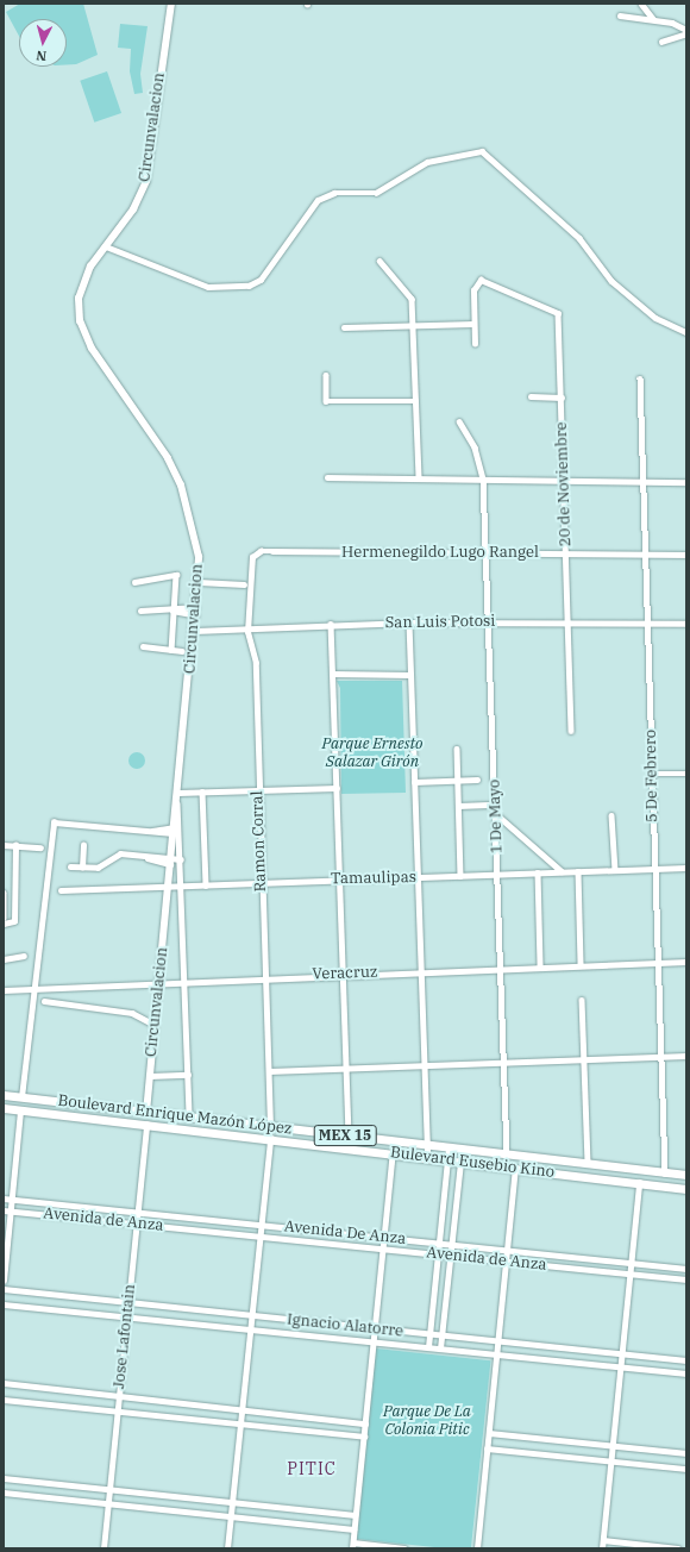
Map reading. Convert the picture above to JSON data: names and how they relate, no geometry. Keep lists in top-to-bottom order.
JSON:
{
  "streets": {
    "main road": ["Boulevard Enrique Mazón López", "MEX 15", "Bulevard Eusebio Kino"],
    "street": [
      "Circunvalacion",
      "20 de Noviembre",
      "Hermenegildo Lugo Rangel",
      "San Luis Potosi",
      "5 De Febrero",
      "1 De Mayo",
      "Ramon Corral",
      "Tamaulipas",
      "Veracruz",
      "Avenida de Anza",
      "Avenida De Anza",
      "Ignacio Alatorre",
      "Jose Lafontain"
    ]
  },
  "crossings": [
    ["Circunvalacion", "San Luis Potosi"],
    ["Circunvalacion", "Tamaulipas"],
    ["Circunvalacion", "Veracruz"],
    ["Circunvalacion", "Boulevard Enrique Mazón López"],
    ["20 de Noviembre", "Hermenegildo Lugo Rangel"],
    ["20 de Noviembre", "San Luis Potosi"],
    ["Hermenegildo Lugo Rangel", "5 De Febrero"],
    ["Hermenegildo Lugo Rangel", "1 De Mayo"],
    ["Hermenegildo Lugo Rangel", "Ramon Corral"],
    ["San Luis Potosi", "5 De Febrero"],
    ["San Luis Potosi", "1 De Mayo"],
    ["San Luis Potosi", "Ramon Corral"],
    ["5 De Febrero", "Tamaulipas"],
    ["5 De Febrero", "Veracruz"],
    ["5 De Febrero", "Boulevard Enrique Mazón López"],
    ["1 De Mayo", "Tamaulipas"],
    ["1 De Mayo", "Veracruz"],
    ["1 De Mayo", "Boulevard Enrique Mazón López"],
    ["Ramon Corral", "Tamaulipas"],
    ["Ramon Corral", "Veracruz"],
    ["Ramon Corral", "Boulevard Enrique Mazón López"],
    ["Bulevard Eusebio Kino", "Jose Lafontain"],
    ["Avenida de Anza", "Jose Lafontain"],
    ["Avenida De Anza", "Jose Lafontain"],
    ["Ignacio Alatorre", "Jose Lafontain"]
  ],
  "districts": ["PITIC"],
  "parks": ["Parque Ernesto Salazar Girón", "Parque De La Colonia Pitic"],
  "north": "bottom"
}
